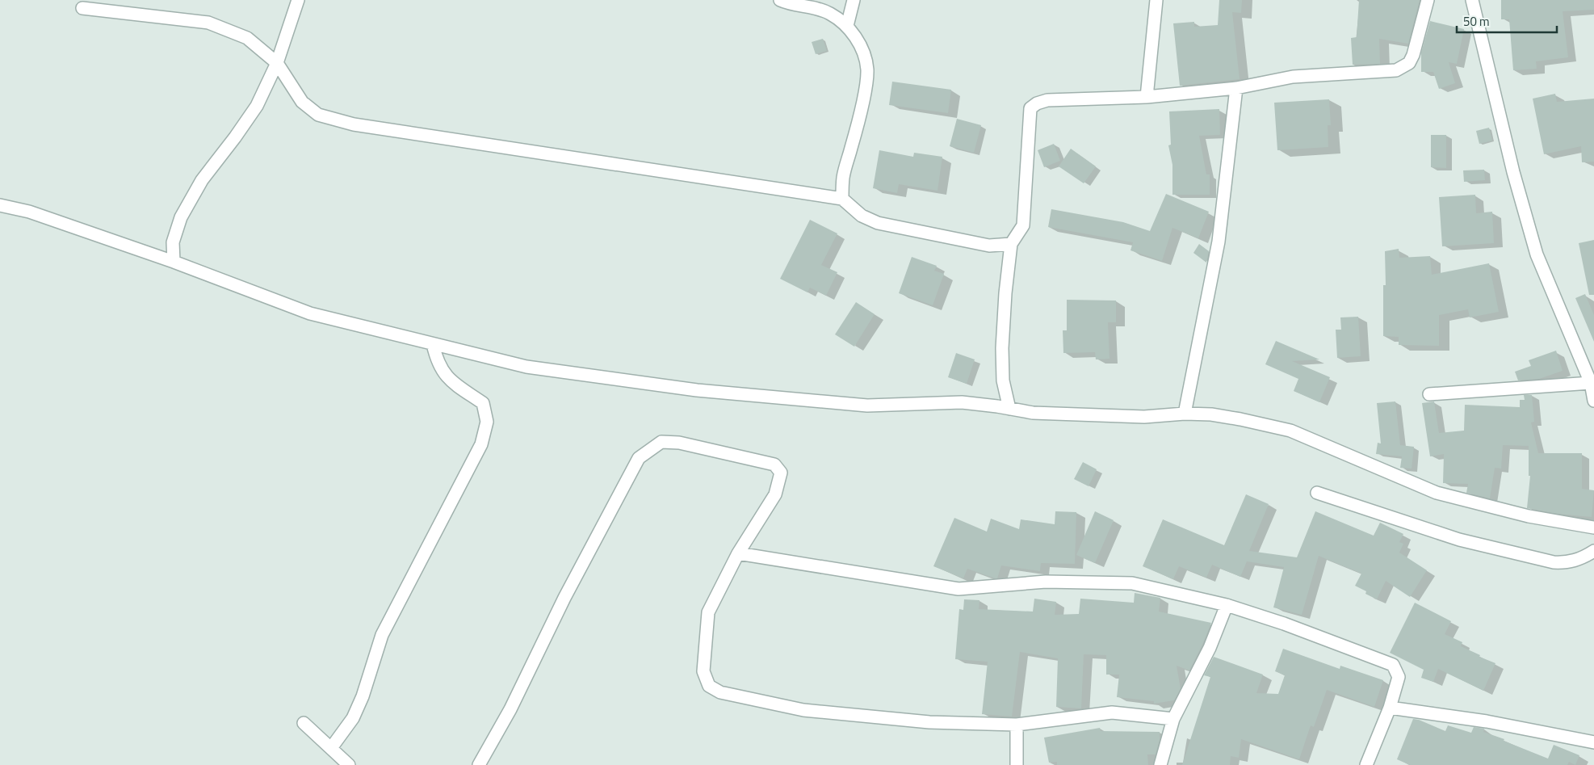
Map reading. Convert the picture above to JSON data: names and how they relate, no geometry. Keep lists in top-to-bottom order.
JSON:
{
  "scale_bar": "50 m"
}
